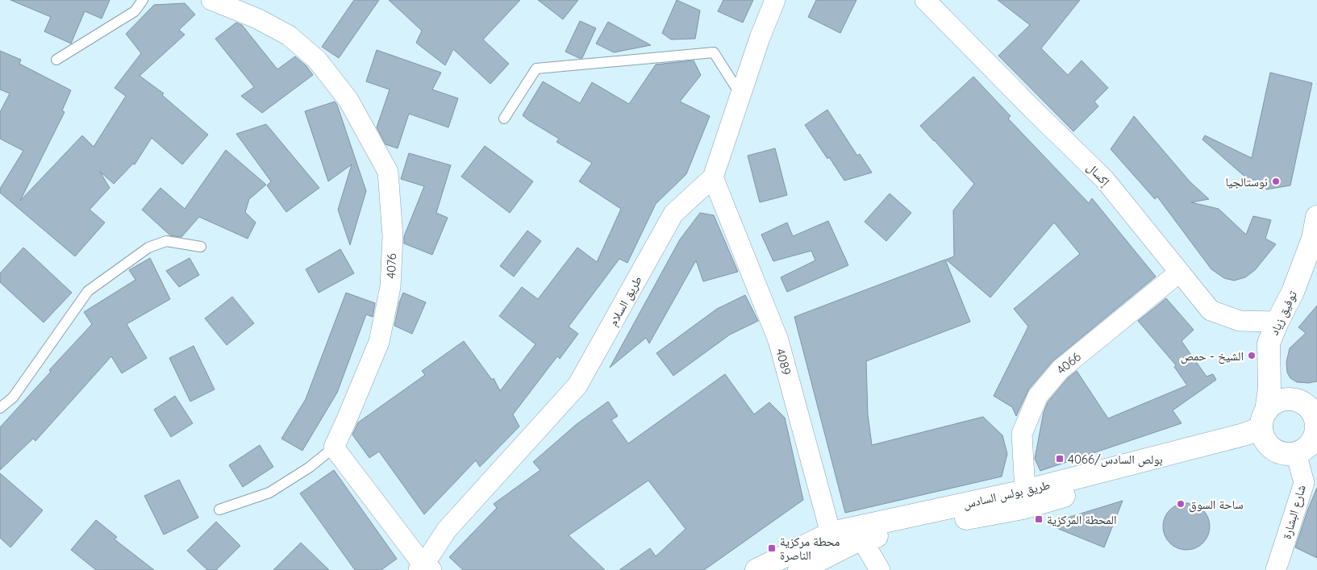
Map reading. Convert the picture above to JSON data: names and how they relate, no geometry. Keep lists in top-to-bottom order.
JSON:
{
  "streets": {
    "street": [
      "إكسال",
      "4076",
      "طريق السلام",
      "توفيق زياد",
      "4089",
      "4066",
      "طريق بولس السادس",
      "شارع البشارة"
    ]
  },
  "crossings": [
    ["إكسال", "توفيق زياد"],
    ["إكسال", "4066"],
    ["طريق السلام", "4089"],
    ["توفيق زياد", "طريق بولس السادس"],
    ["توفيق زياد", "شارع البشارة"],
    ["4089", "طريق بولس السادس"],
    ["4066", "طريق بولس السادس"],
    ["طريق بولس السادس", "شارع البشارة"]
  ],
  "places": {
    "other": ["نوستالجيا", "الشيخ - حمص", "ساحة السوق"],
    "transit": ["بولص السادس/4066", "المحطة المركزية", "محطة مركزية الناصرة"]
  }
}
